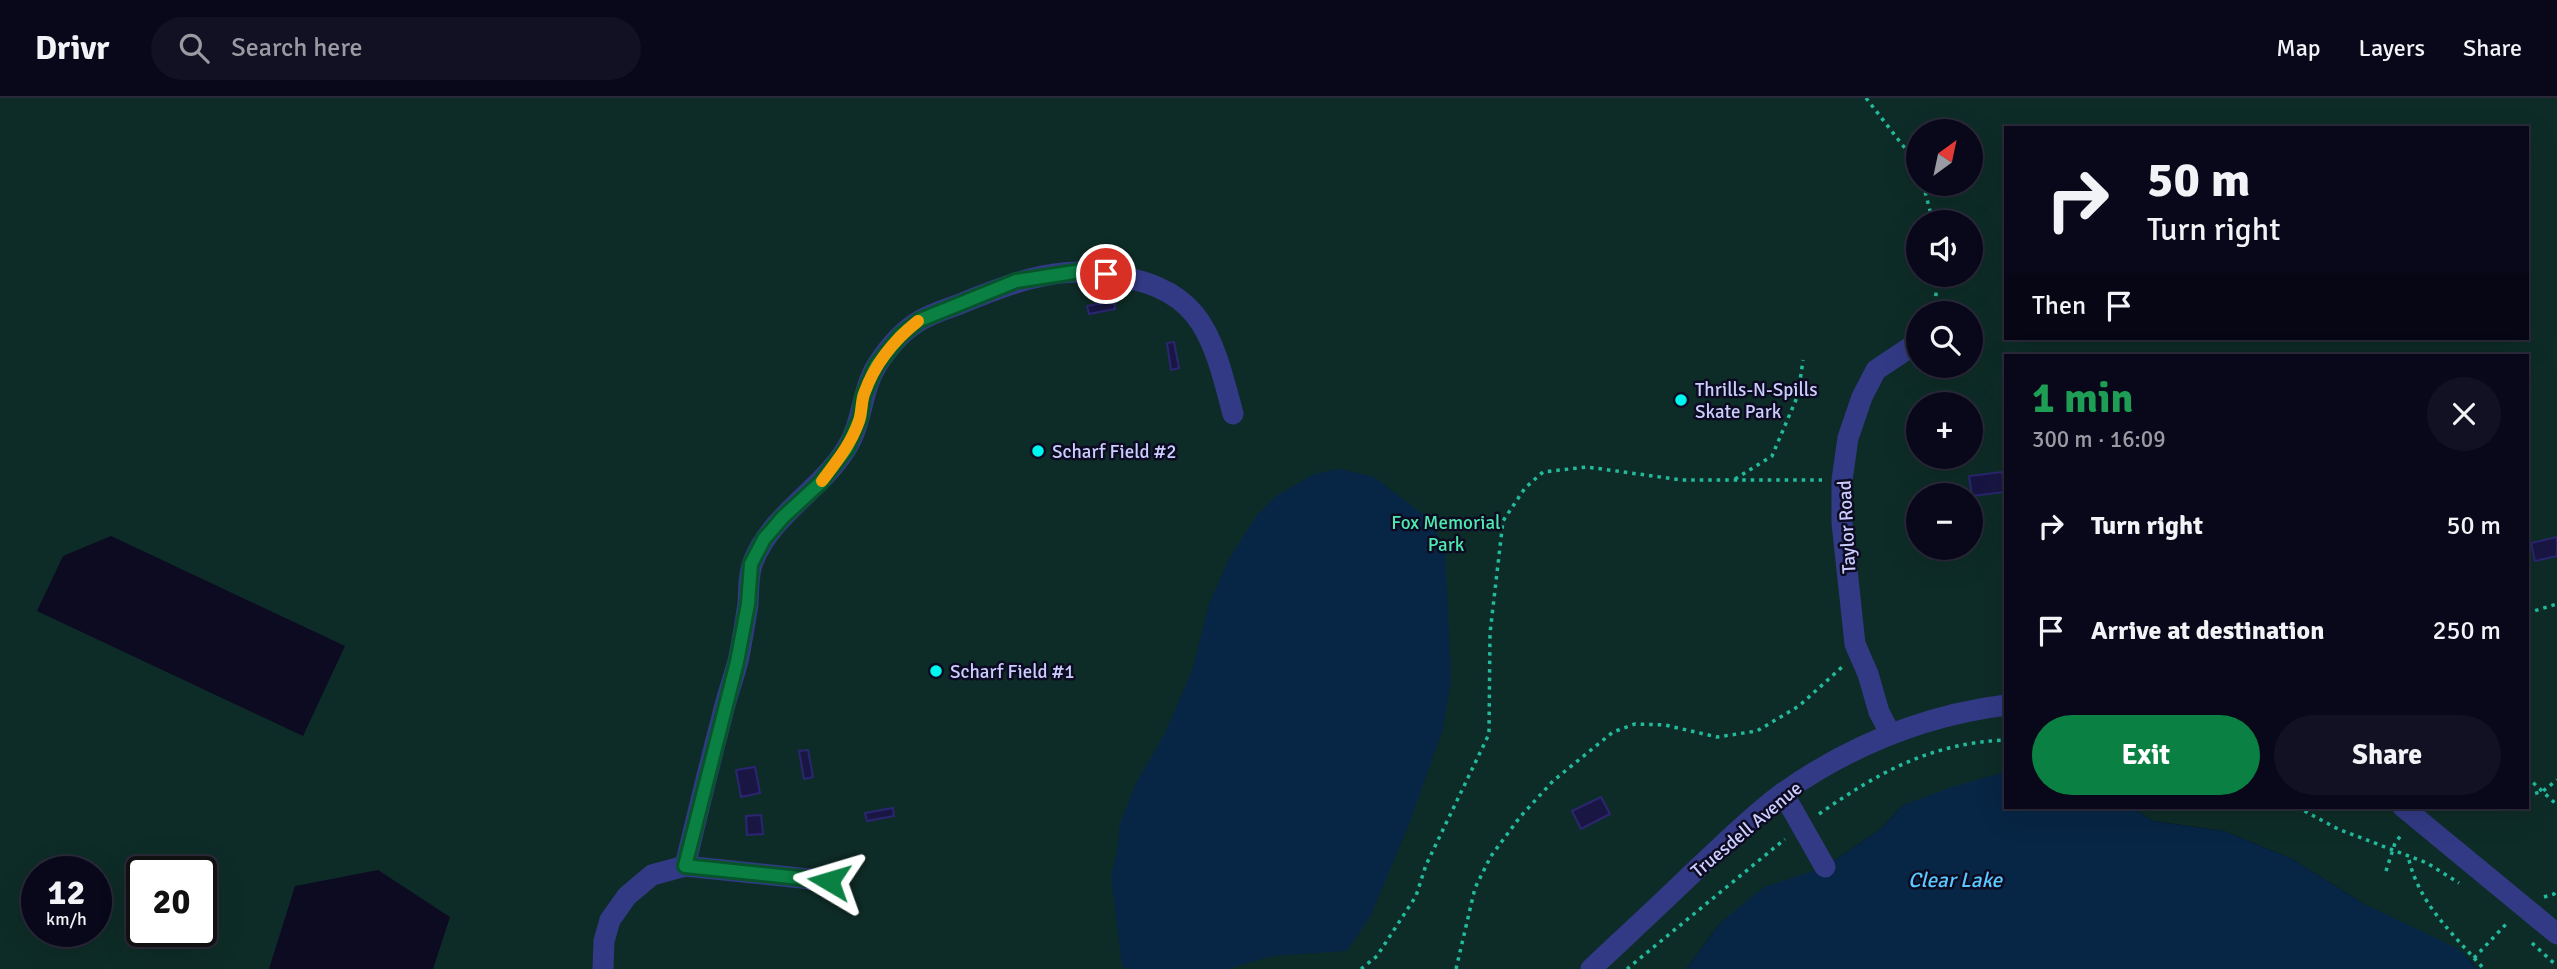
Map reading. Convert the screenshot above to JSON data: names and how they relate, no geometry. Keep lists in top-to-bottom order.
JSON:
{
  "streets": {
    "street": ["Taylor Road", "Truesdell Avenue"]
  },
  "crossings": [
    ["Taylor Road", "Truesdell Avenue"]
  ],
  "water": ["Clear Lake"],
  "parks": ["Fox Memorial Park"],
  "places": ["Thrills-N-Spills Skate Park", "Scharf Field #2", "Scharf Field #1"],
  "north": "top right",
  "page": {
    "header": "Drivr",
    "search": "Search here",
    "nav": ["Map", "Layers", "Share"],
    "map_buttons": ["+", "−"],
    "turn": ["50 m", "Turn right"],
    "then": "Then",
    "heading": ["1 min", "300 m · 16:09"],
    "list": [
      {
        "name": "Turn right",
        "value": "50 m"
      },
      {
        "name": "Arrive at destination",
        "value": "250 m"
      }
    ],
    "buttons": ["Exit", "Share"],
    "speed": "12 km/h",
    "limit": "20"
  }
}
